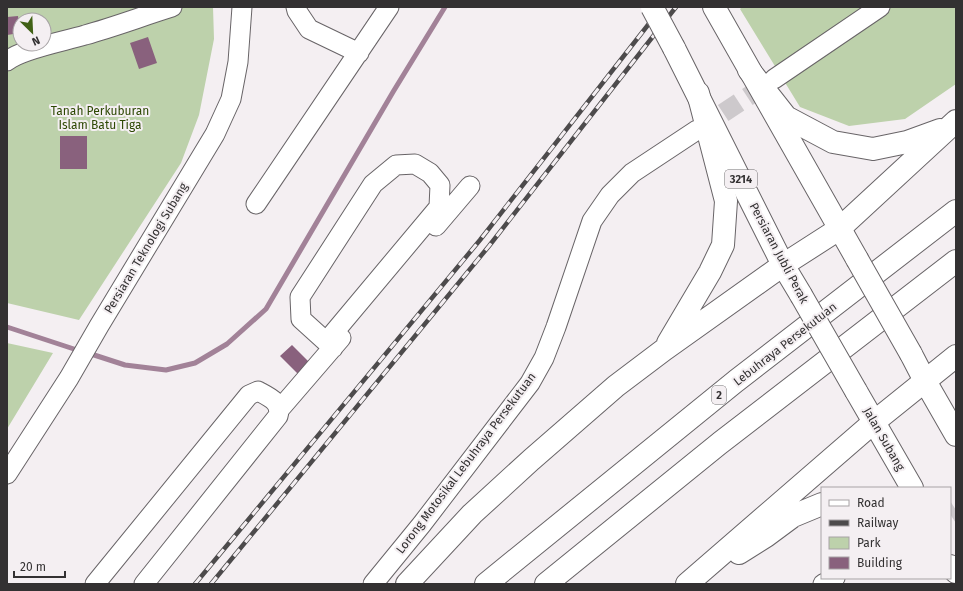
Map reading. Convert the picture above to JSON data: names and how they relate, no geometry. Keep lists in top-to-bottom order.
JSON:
{
  "streets": {
    "main road": [
      "3214",
      "Persiaran Jubli Perak",
      "Lebuhraya Persekutuan",
      "2",
      "Jalan Subang"
    ],
    "street": ["Persiaran Teknologi Subang", "Lorong Motosikal Lebuhraya Persekutuan"]
  },
  "crossings": [
    ["Persiaran Jubli Perak", "Jalan Subang"]
  ],
  "parks": ["Tanah Perkuburan Islam Batu Tiga"],
  "legend": [
    "Road",
    "Railway",
    "Park",
    "Building"
  ],
  "scale_bar": "20 m",
  "north": "bottom right"
}
